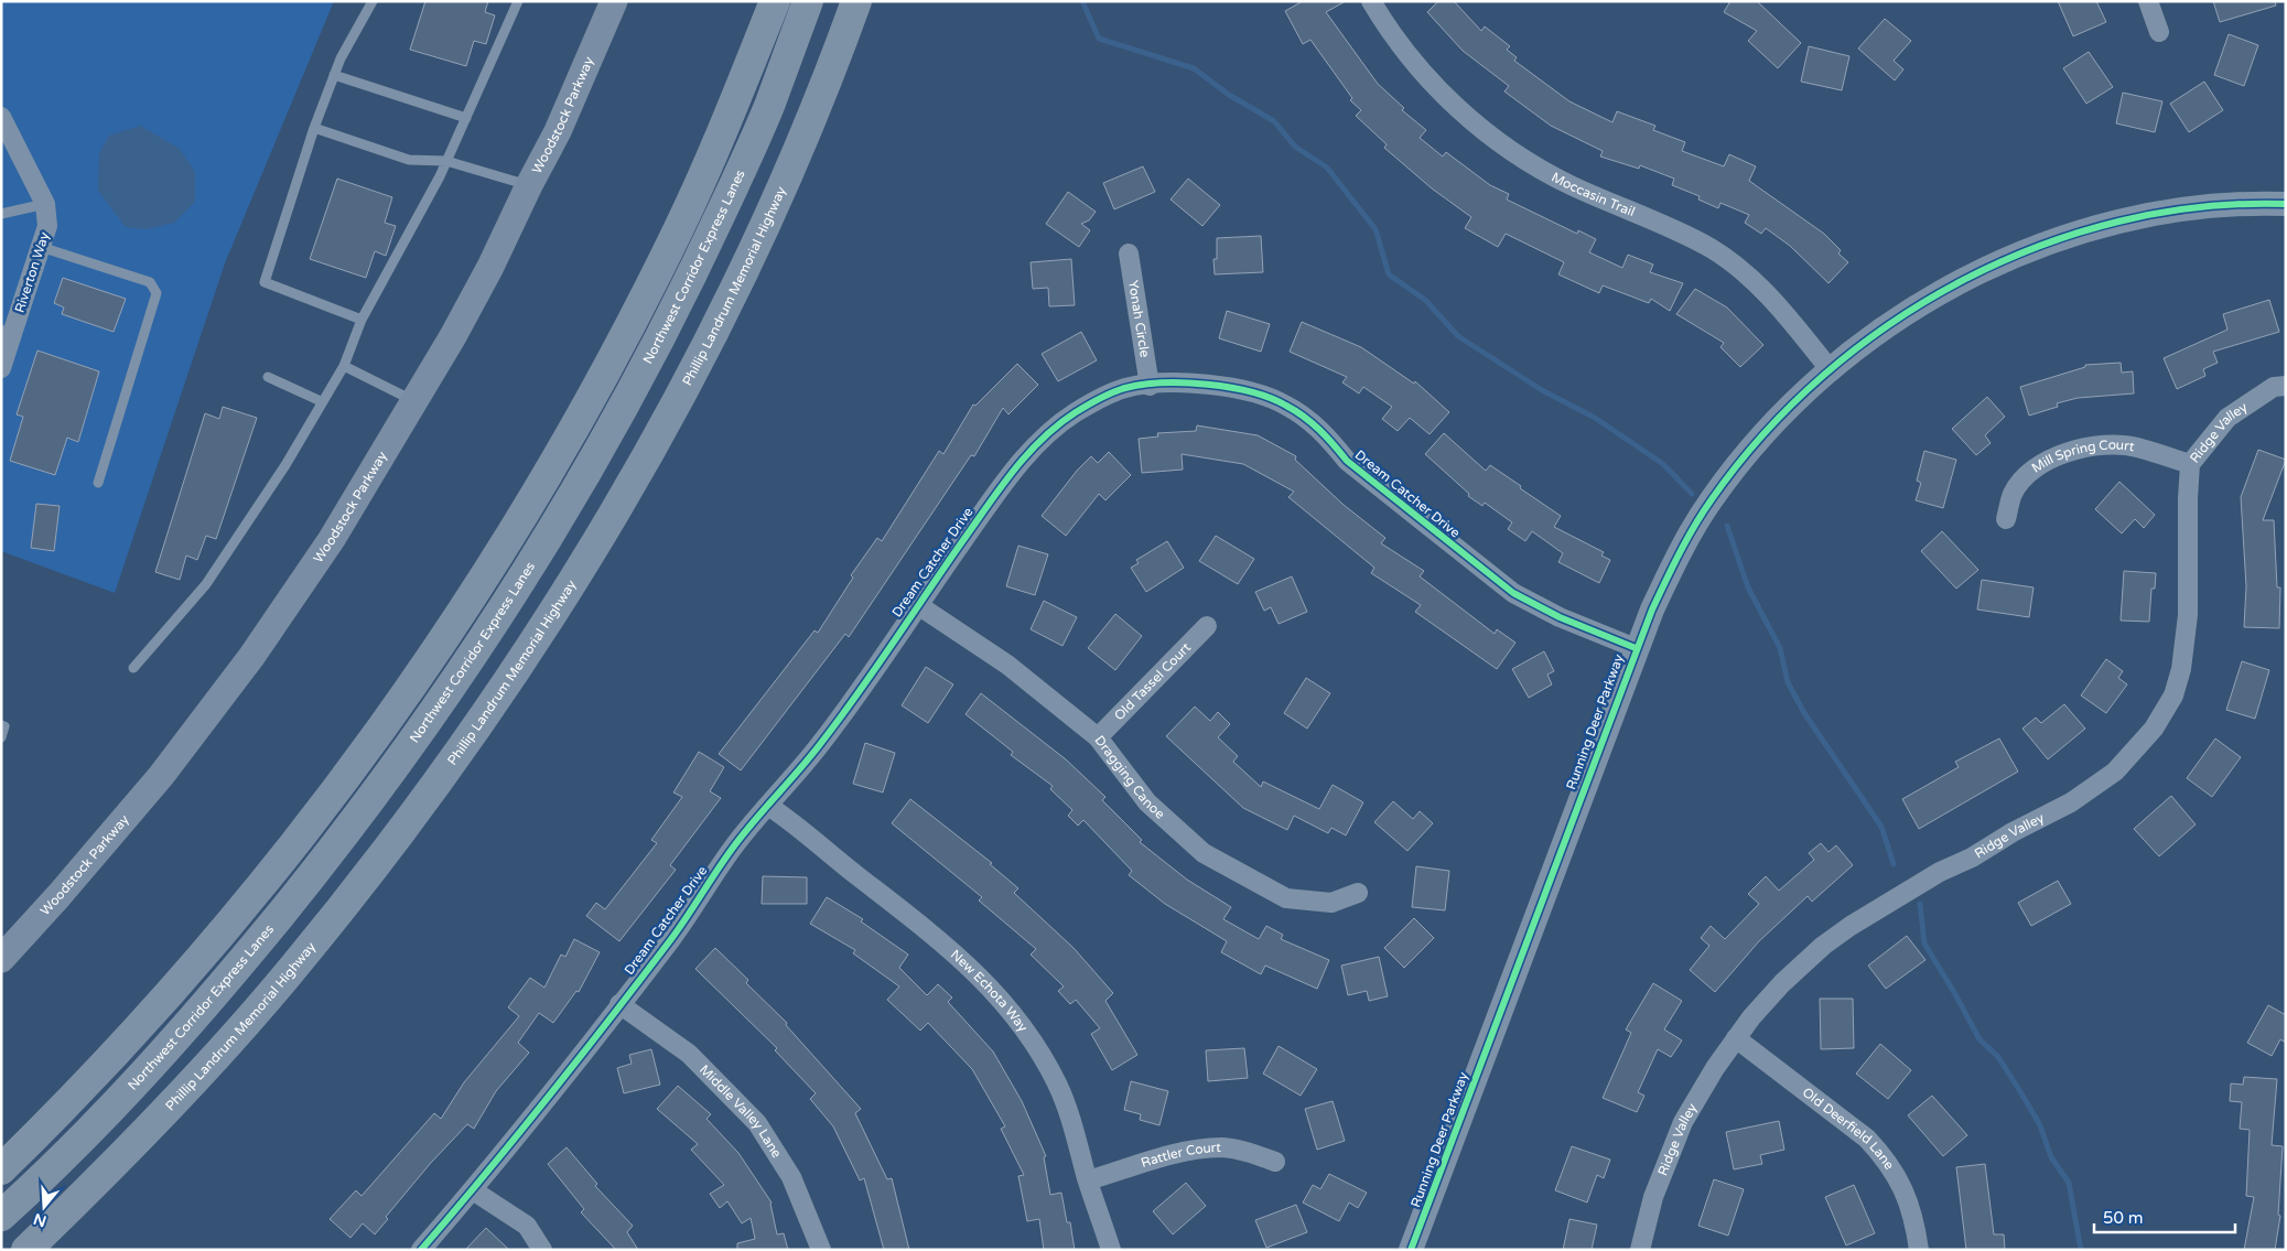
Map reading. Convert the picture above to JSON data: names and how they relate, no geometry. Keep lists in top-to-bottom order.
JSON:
{
  "streets": {
    "highway": ["Northwest Corridor Express Lanes", "Phillip Landrum Memorial Highway"],
    "main road": ["Woodstock Parkway"],
    "street": [
      "Moccasin Trail",
      "Riverton Way",
      "Yonah Circle",
      "Ridge Valley",
      "Mill Spring Court",
      "Dream Catcher Drive",
      "Old Tassel Court",
      "Running Deer Parkway",
      "Dragging Canoe",
      "New Echota Way",
      "Middle Valley Lane",
      "Old Deerfield Lane",
      "Rattler Court"
    ]
  },
  "crossings": [
    ["Moccasin Trail", "Running Deer Parkway"],
    ["Yonah Circle", "Dream Catcher Drive"],
    ["Ridge Valley", "Mill Spring Court"],
    ["Ridge Valley", "Old Deerfield Lane"],
    ["Dream Catcher Drive", "Running Deer Parkway"],
    ["Dream Catcher Drive", "Dragging Canoe"],
    ["Dream Catcher Drive", "New Echota Way"],
    ["Dream Catcher Drive", "Middle Valley Lane"],
    ["Old Tassel Court", "Dragging Canoe"],
    ["New Echota Way", "Rattler Court"]
  ],
  "scale_bar": "50 m",
  "north": "bottom"
}
